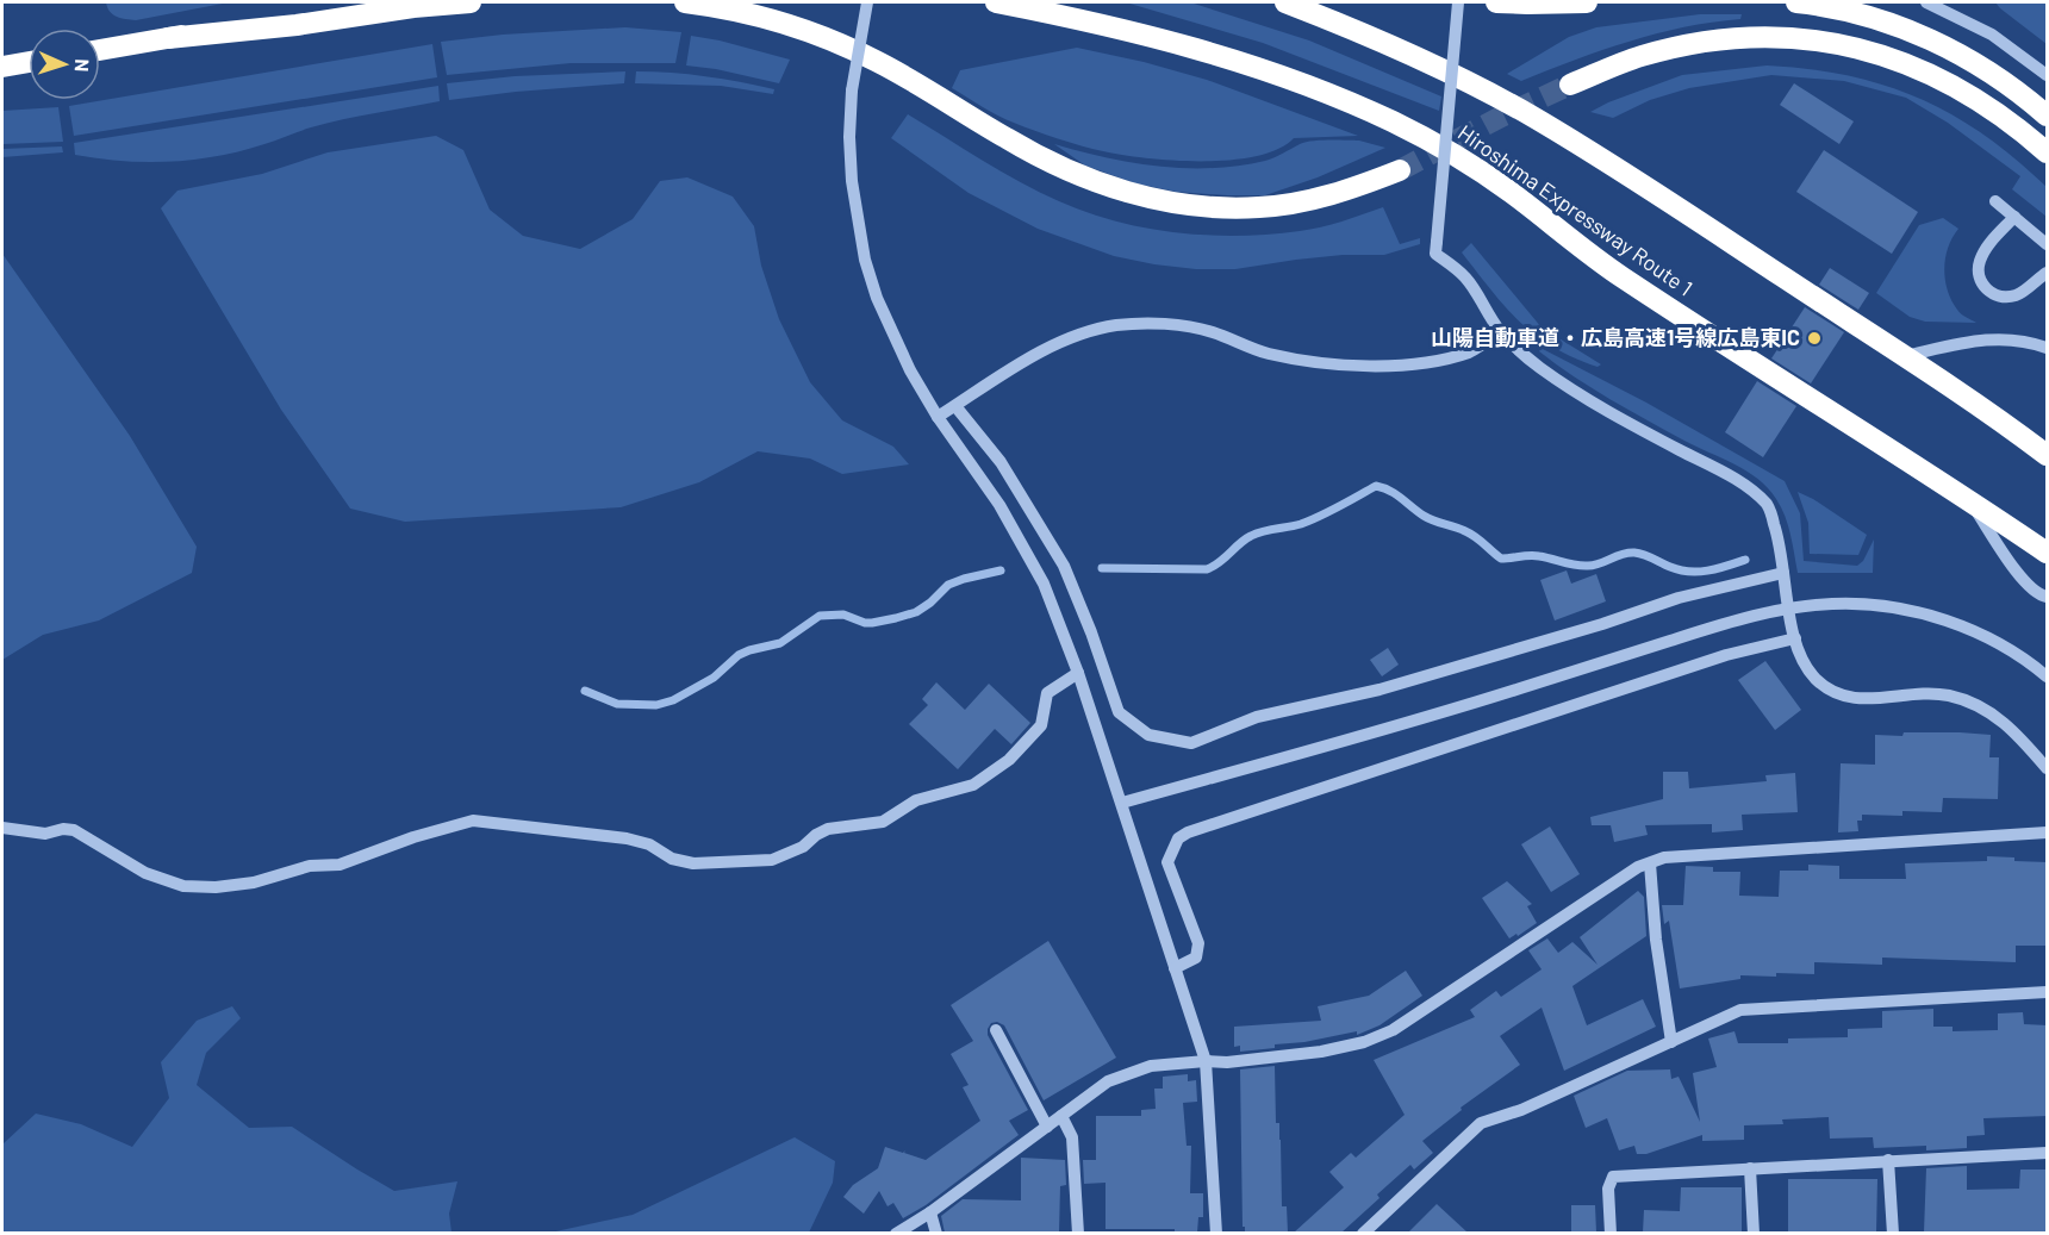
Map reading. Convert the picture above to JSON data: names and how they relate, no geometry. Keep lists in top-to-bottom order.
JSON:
{
  "streets": {
    "highway": ["Hiroshima Expressway Route 1"]
  },
  "places": ["山陽自動車道・広島高速1号線広島東IC"],
  "north": "right"
}
